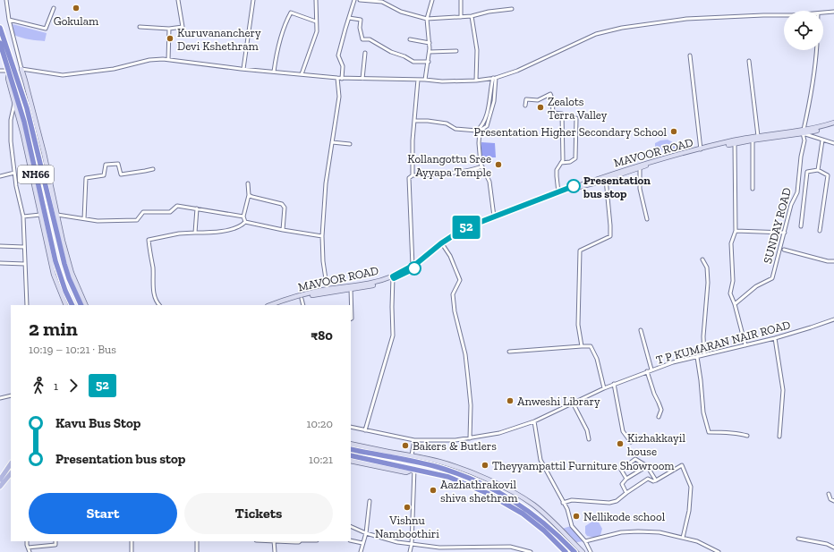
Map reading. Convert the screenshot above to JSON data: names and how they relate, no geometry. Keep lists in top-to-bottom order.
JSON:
{
  "streets": {
    "highway": ["NH66"],
    "main road": ["MAVOOR ROAD"],
    "street": ["SUNDAY ROAD", "T P KUMARAN NAIR ROAD"]
  },
  "crossings": [
    ["MAVOOR ROAD", "SUNDAY ROAD"]
  ],
  "places": [
    "Gokulam",
    "Kuruvananchery Devi Kshethram",
    "Zealots Terra Valley",
    "Presentation Higher Secondary School",
    "Kollangottu Sree Ayyapa Temple",
    "Presentation bus stop",
    "Anweshi Library",
    "Kizhakkayil house",
    "Bakers & Butlers",
    "Theyyampattil Furniture Showroom",
    "Aazhathrakovil shiva shethram",
    "Vishnu Namboothiri",
    "Nellikode school"
  ],
  "lines": ["bus line 52"],
  "page": {
    "on_map": "52",
    "heading": ["2 min", "10:19 – 10:21 · Bus", "₹80"],
    "legs": ["1", "52"],
    "list": [
      {
        "name": "Kavu Bus Stop",
        "value": "10:20"
      },
      {
        "name": "Presentation bus stop",
        "value": "10:21"
      }
    ],
    "buttons": ["Start", "Tickets"]
  }
}
